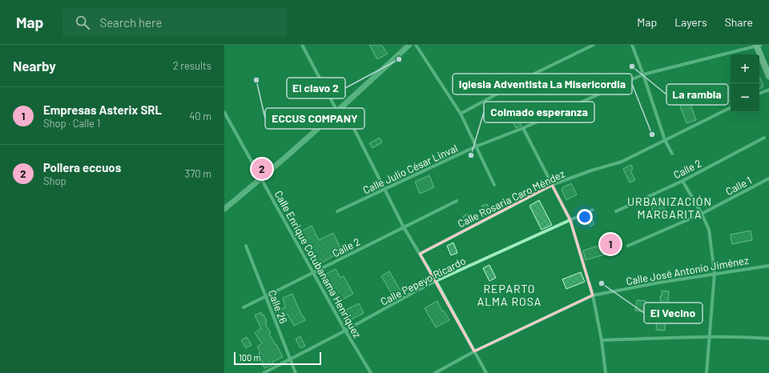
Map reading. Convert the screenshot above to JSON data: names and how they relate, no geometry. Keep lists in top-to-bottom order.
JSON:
{
  "streets": {
    "street": [
      "Calle Julio César Linval",
      "Calle 2",
      "Calle 1",
      "Calle Rosaria Caro Méndez",
      "Calle Enrique Cotubanama Henriquez",
      "Calle José Antonio Jiménez",
      "Calle Pepeyo Ricardo",
      "Calle 26"
    ]
  },
  "crossings": [
    ["Calle 2", "Calle Enrique Cotubanama Henriquez"],
    ["Calle 2", "Calle 26"],
    ["Calle Enrique Cotubanama Henriquez", "Calle Pepeyo Ricardo"],
    ["Calle Pepeyo Ricardo", "Calle 26"]
  ],
  "districts": ["URBANIZACIÓN MARGARITA", "REPARTO ALMA ROSA"],
  "places": [
    "El clavo 2",
    "La rambla",
    "ECCUS COMPANY",
    "Iglesia Adventista La Misericordia",
    "Colmado esperanza",
    "El Vecino"
  ],
  "scale_bar": "100 m",
  "page": {
    "header": "Map",
    "search": "Search here",
    "nav": ["Map", "Layers", "Share"],
    "heading": ["Nearby", "2 results"],
    "map_buttons": ["+", "−"],
    "list": [
      {
        "mark": "1",
        "name": "Empresas Asterix SRL",
        "note": "Shop · Calle 1",
        "value": "40 m"
      },
      {
        "mark": "2",
        "name": "Pollera eccuos",
        "note": "Shop",
        "value": "370 m"
      }
    ],
    "pins": ["2", "1"],
    "scale": "100 m"
  }
}
